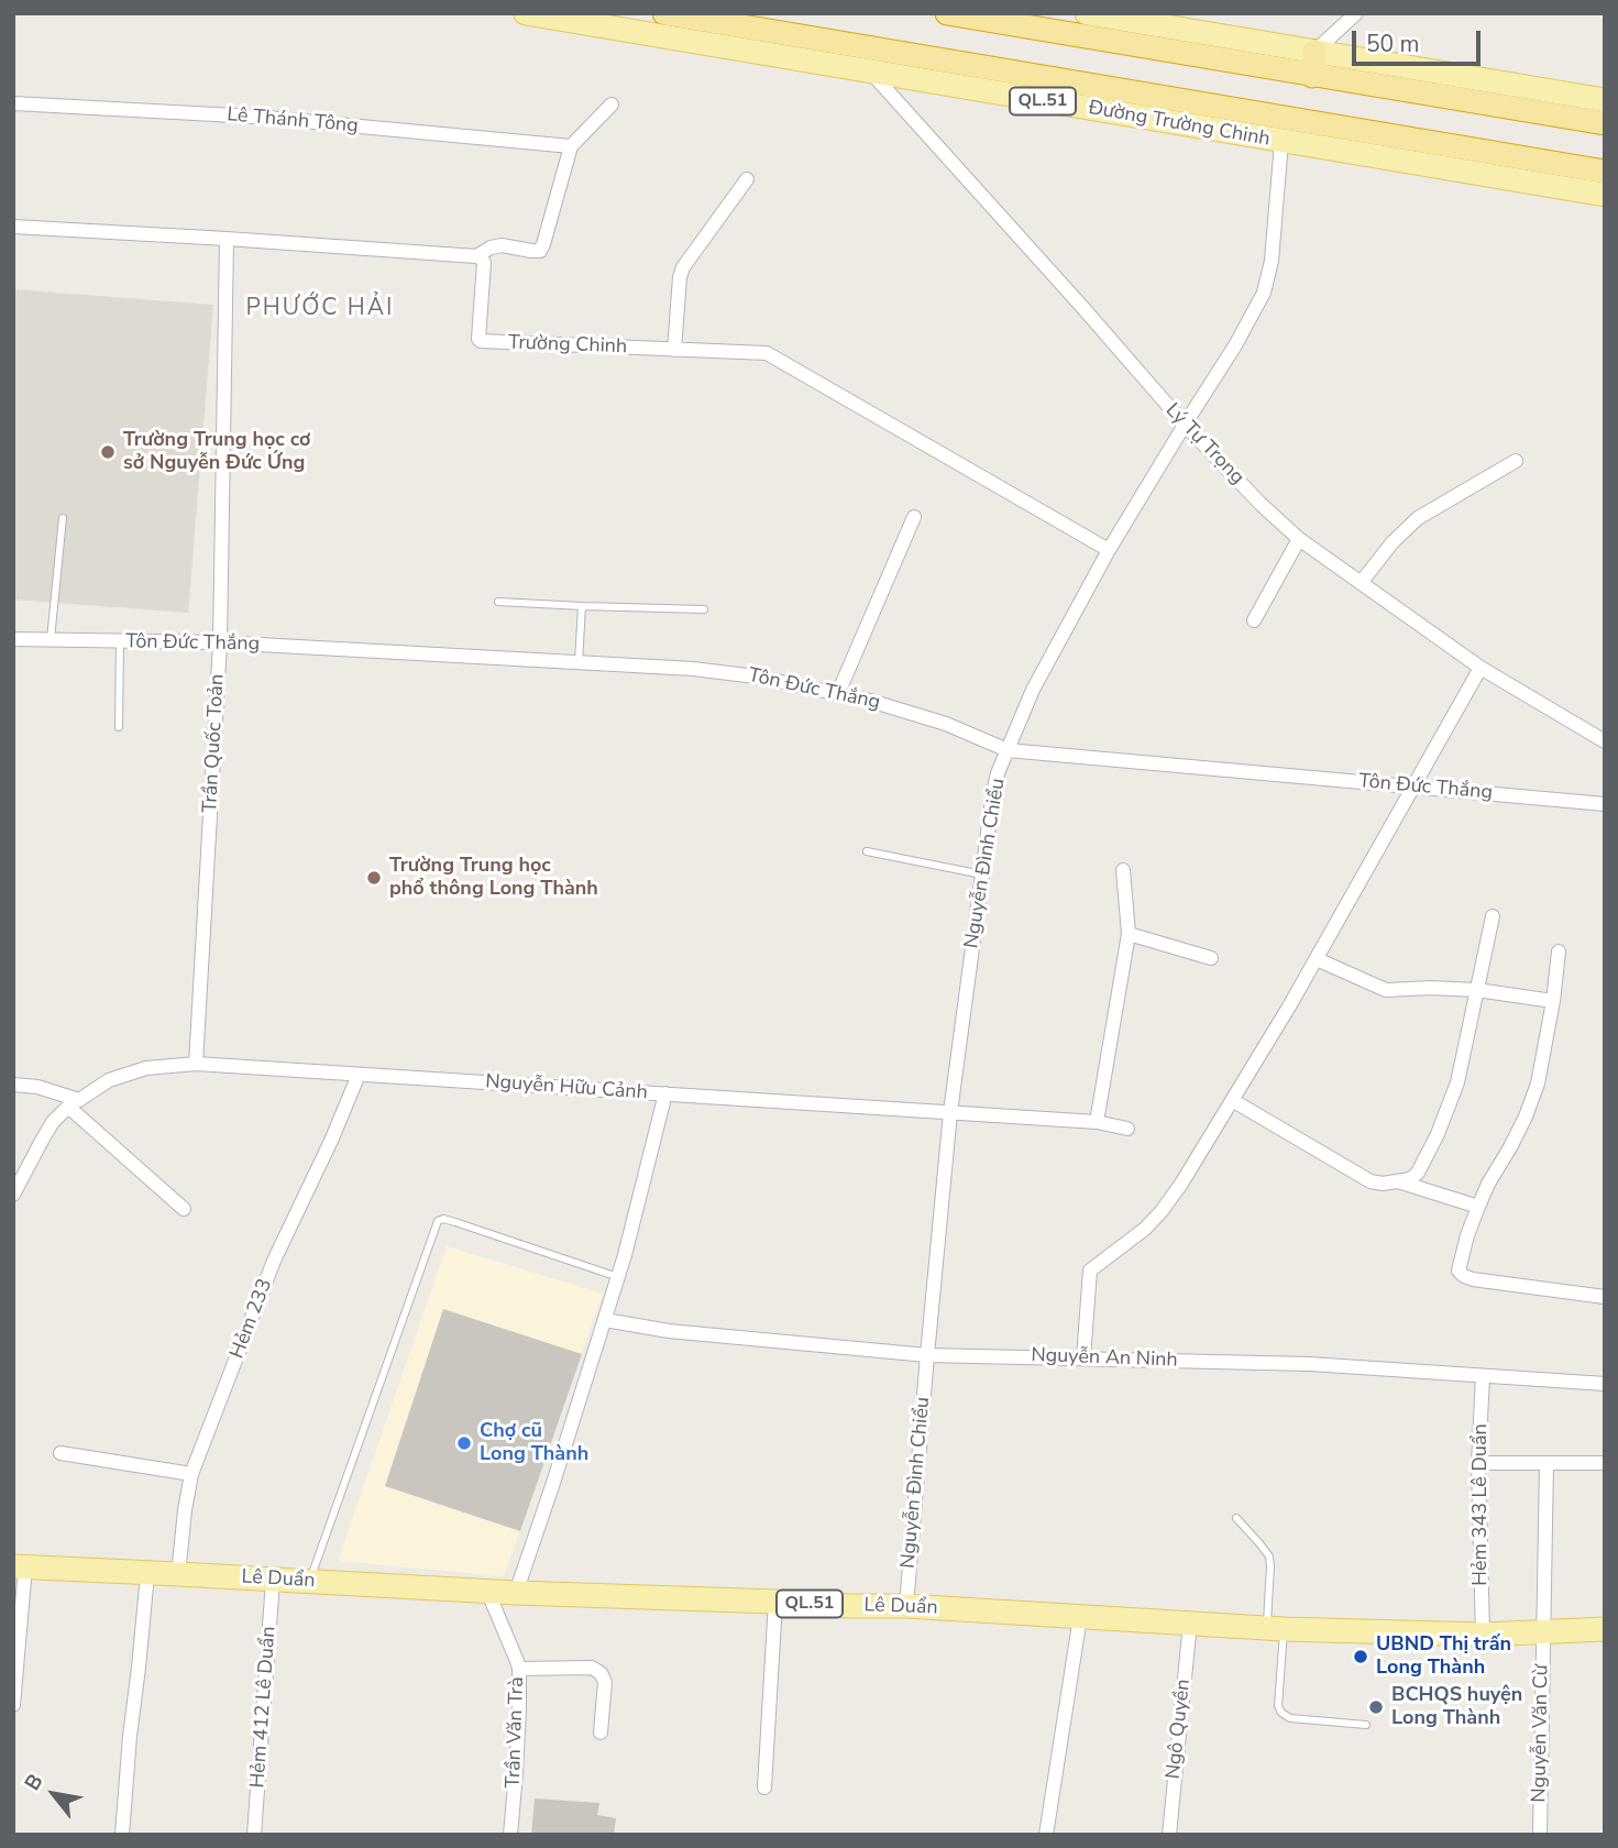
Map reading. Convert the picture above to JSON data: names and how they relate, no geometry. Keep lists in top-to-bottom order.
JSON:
{
  "streets": {
    "highway": ["QL.51", "Đường Trường Chinh"],
    "main road": ["Lê Duẩn"],
    "street": [
      "Lê Thánh Tông",
      "Trường Chinh",
      "Lý Tự Trọng",
      "Tôn Đức Thắng",
      "Trần Quốc Toản",
      "Nguyễn Đình Chiểu",
      "Nguyễn Hữu Cảnh",
      "Hẻm 233",
      "Nguyễn An Ninh",
      "Hẻm 343 Lê Duẩn",
      "Hẻm 412 Lê Duẩn",
      "Ngô Quyền",
      "Trần Văn Trà",
      "Nguyễn Văn Cừ"
    ]
  },
  "crossings": [
    ["QL.51", "Đường Trường Chinh"],
    ["Đường Trường Chinh", "Lý Tự Trọng"],
    ["Đường Trường Chinh", "Nguyễn Đình Chiểu"],
    ["Trường Chinh", "Nguyễn Đình Chiểu"],
    ["Lý Tự Trọng", "Nguyễn Đình Chiểu"],
    ["Tôn Đức Thắng", "Trần Quốc Toản"],
    ["Tôn Đức Thắng", "Nguyễn Đình Chiểu"],
    ["Trần Quốc Toản", "Nguyễn Hữu Cảnh"],
    ["Nguyễn Đình Chiểu", "Nguyễn Hữu Cảnh"],
    ["Nguyễn Đình Chiểu", "Nguyễn An Ninh"],
    ["Nguyễn Đình Chiểu", "Lê Duẩn"],
    ["Nguyễn Hữu Cảnh", "Hẻm 233"],
    ["Hẻm 233", "Lê Duẩn"],
    ["Nguyễn An Ninh", "Hẻm 343 Lê Duẩn"],
    ["Hẻm 343 Lê Duẩn", "Lê Duẩn"],
    ["Lê Duẩn", "Hẻm 412 Lê Duẩn"],
    ["Lê Duẩn", "Ngô Quyền"],
    ["Lê Duẩn", "Trần Văn Trà"],
    ["Lê Duẩn", "Nguyễn Văn Cừ"]
  ],
  "districts": ["PHƯỚC HẢI"],
  "places": [
    "Trường Trung học cơ sở Nguyễn Đức Ứng",
    "Trường Trung học phổ thông Long Thành",
    "Chợ cũ Long Thành",
    "UBND Thị trấn Long Thành",
    "BCHQS huyện Long Thành"
  ],
  "scale_bar": "50 m",
  "north": "top left"
}
